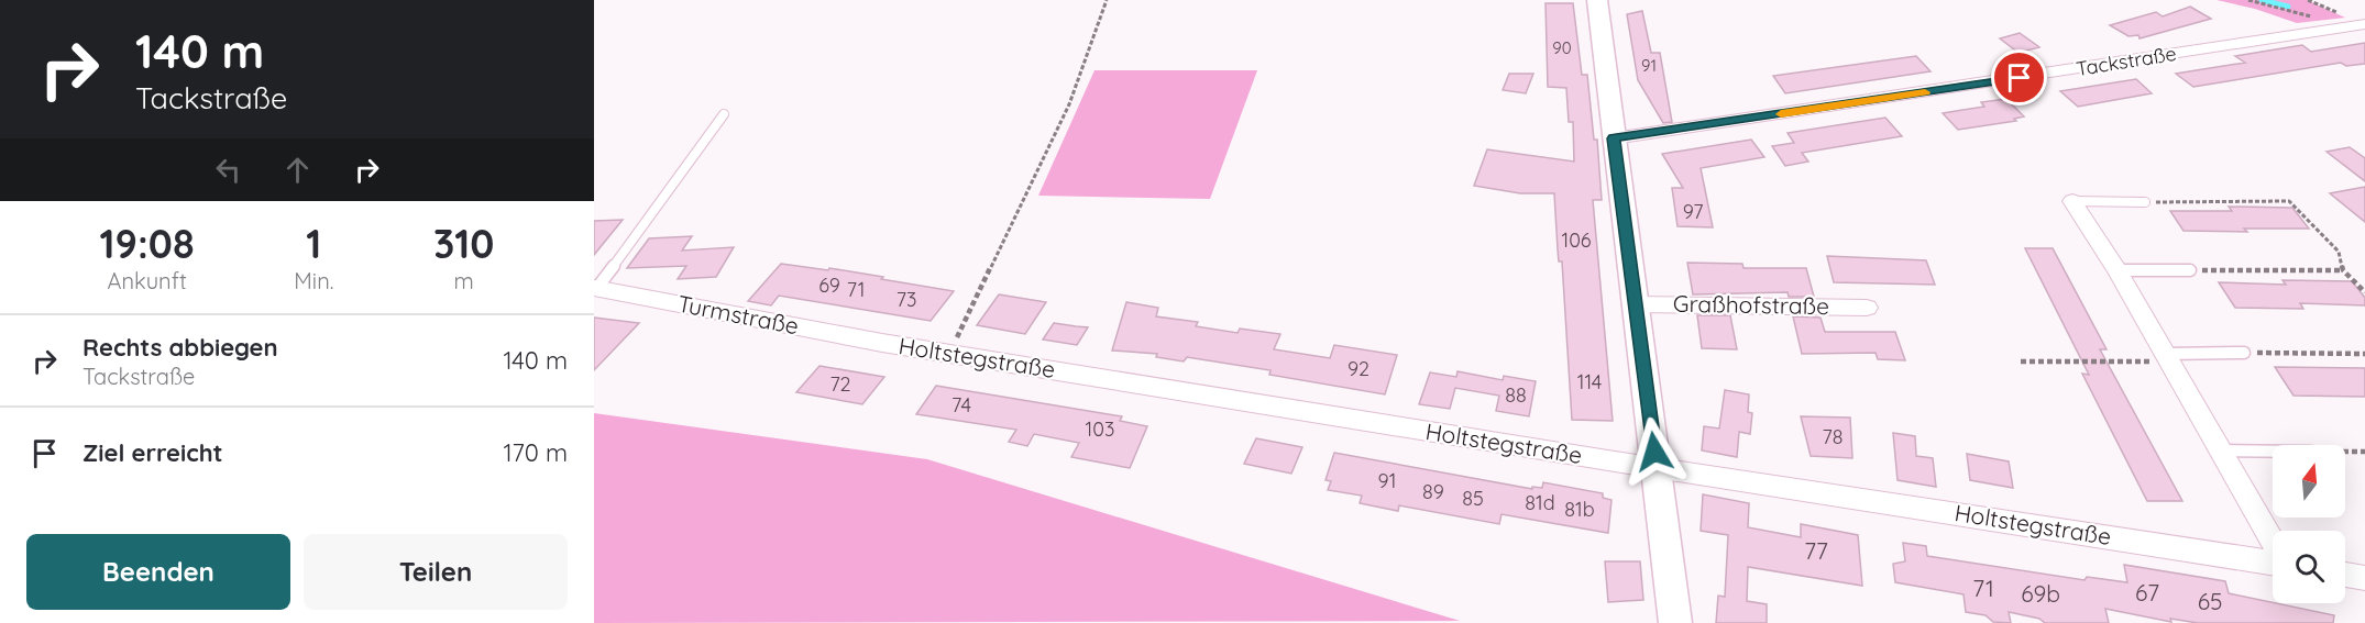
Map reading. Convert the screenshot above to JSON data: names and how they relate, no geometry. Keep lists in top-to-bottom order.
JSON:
{
  "streets": {
    "street": [
      "Tackstraße",
      "Graßhofstraße",
      "Turmstraße",
      "Holtstegstraße"
    ]
  },
  "crossings": [
    ["Turmstraße", "Holtstegstraße"]
  ],
  "house_numbers": [
    "90",
    "91",
    "97",
    "106",
    "69",
    "71",
    "73",
    "92",
    "114",
    "72",
    "88",
    "74",
    "103",
    "78",
    "91",
    "89",
    "85",
    "81d",
    "81b",
    "77",
    "71",
    "67",
    "69b",
    "65"
  ],
  "north": "top",
  "page": {
    "turn": ["140 m", "Tackstraße"],
    "eta": [
      "19:08",
      "Ankunft",
      "1",
      "Min.",
      "310",
      "m"
    ],
    "list": [
      {
        "name": "Rechts abbiegen",
        "note": "Tackstraße",
        "value": "140 m"
      },
      {
        "name": "Ziel erreicht",
        "value": "170 m"
      }
    ],
    "buttons": ["Beenden", "Teilen"]
  }
}
